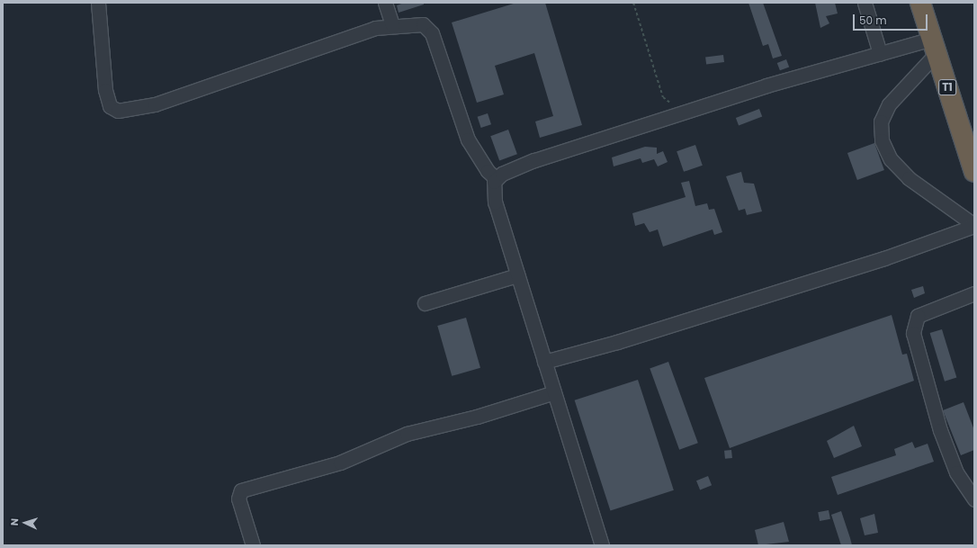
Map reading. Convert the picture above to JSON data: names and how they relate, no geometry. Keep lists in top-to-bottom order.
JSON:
{
  "streets": {
    "highway": ["T1"]
  },
  "scale_bar": "50 m",
  "north": "left"
}
